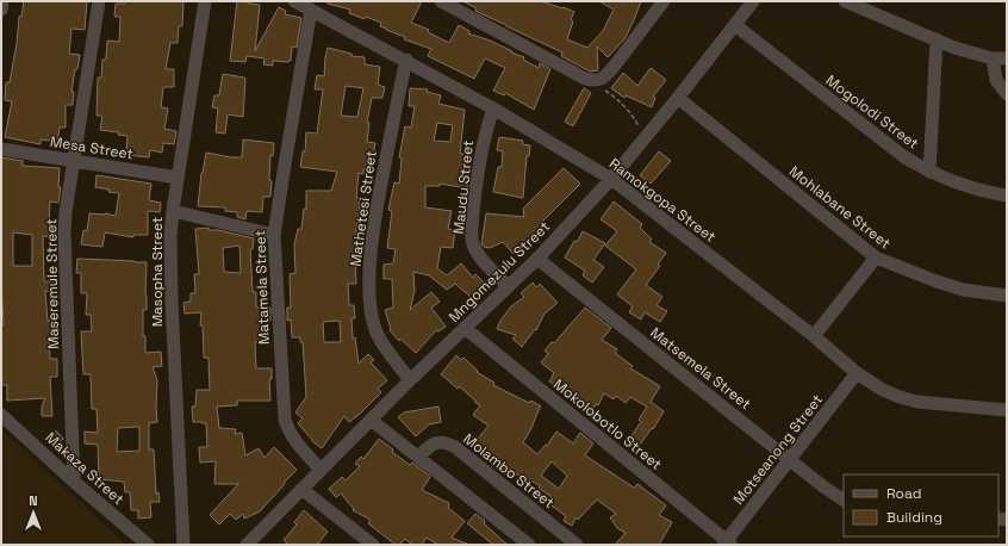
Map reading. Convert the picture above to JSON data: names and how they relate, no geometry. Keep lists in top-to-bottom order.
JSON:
{
  "streets": {
    "street": [
      "Mogolodi Street",
      "Mesa Street",
      "Maudu Street",
      "Ramokgopa Street",
      "Mohlabane Street",
      "Mathetesi Street",
      "Masopha Street",
      "Mngomezulu Street",
      "Maseremule Street",
      "Matamela Street",
      "Matsemela Street",
      "Mokolobotlo Street",
      "Motseanong Street",
      "Makaza Street",
      "Molambo Street"
    ]
  },
  "crossings": [
    ["Mogolodi Street", "Mngomezulu Street"],
    ["Mesa Street", "Masopha Street"],
    ["Mesa Street", "Maseremule Street"],
    ["Maudu Street", "Ramokgopa Street"],
    ["Maudu Street", "Mngomezulu Street"],
    ["Ramokgopa Street", "Mathetesi Street"],
    ["Ramokgopa Street", "Mngomezulu Street"],
    ["Ramokgopa Street", "Matamela Street"],
    ["Ramokgopa Street", "Motseanong Street"],
    ["Mohlabane Street", "Mngomezulu Street"],
    ["Mathetesi Street", "Mngomezulu Street"],
    ["Mngomezulu Street", "Matamela Street"],
    ["Mngomezulu Street", "Matsemela Street"],
    ["Mngomezulu Street", "Mokolobotlo Street"],
    ["Maseremule Street", "Makaza Street"],
    ["Matsemela Street", "Motseanong Street"],
    ["Mokolobotlo Street", "Motseanong Street"]
  ],
  "legend": ["Road", "Building"],
  "north": "top"
}
